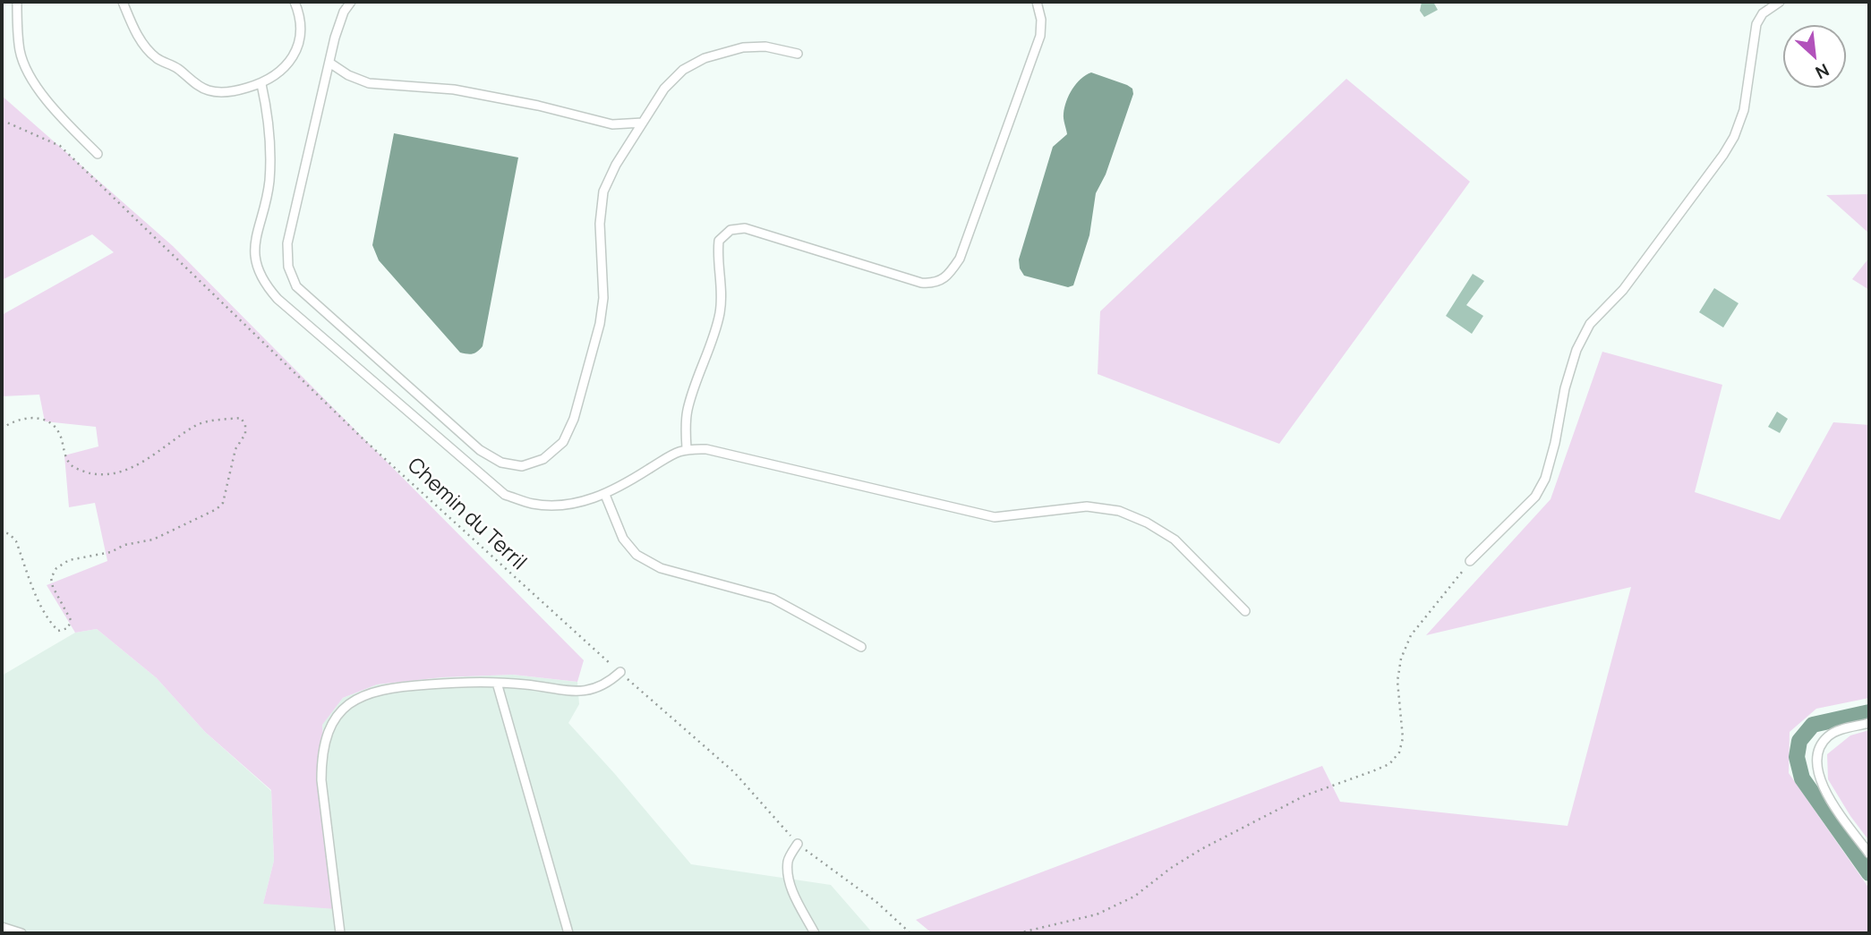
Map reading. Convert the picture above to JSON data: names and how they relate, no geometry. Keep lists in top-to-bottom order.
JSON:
{
  "streets": {
    "path": ["Chemin du Terril"]
  },
  "north": "bottom right"
}
